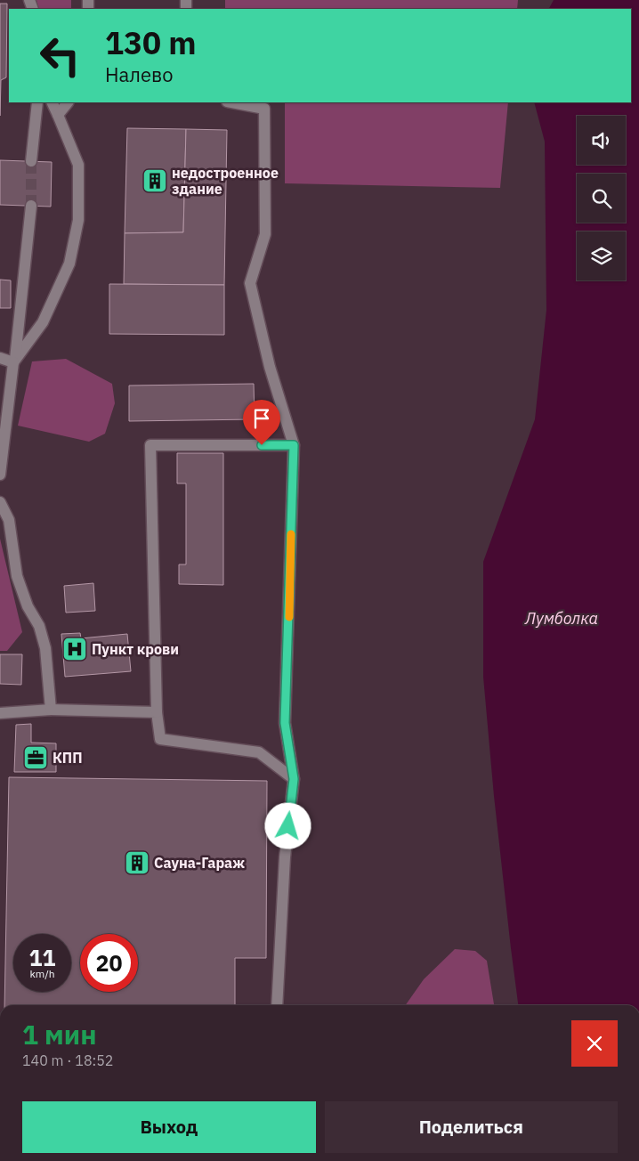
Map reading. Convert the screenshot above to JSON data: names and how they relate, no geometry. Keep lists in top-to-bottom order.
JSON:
{
  "water": ["Лумболка"],
  "places": {
    "building": ["недостроенное здание", "Сауна-Гараж"],
    "hospital": ["Пункт крови"],
    "office": ["КПП"]
  },
  "page": {
    "turn": ["130 m", "Налево"],
    "speed": "11 km/h",
    "limit": "20",
    "heading": ["1 мин", "140 m · 18:52"],
    "buttons": ["Выход", "Поделиться"]
  }
}
